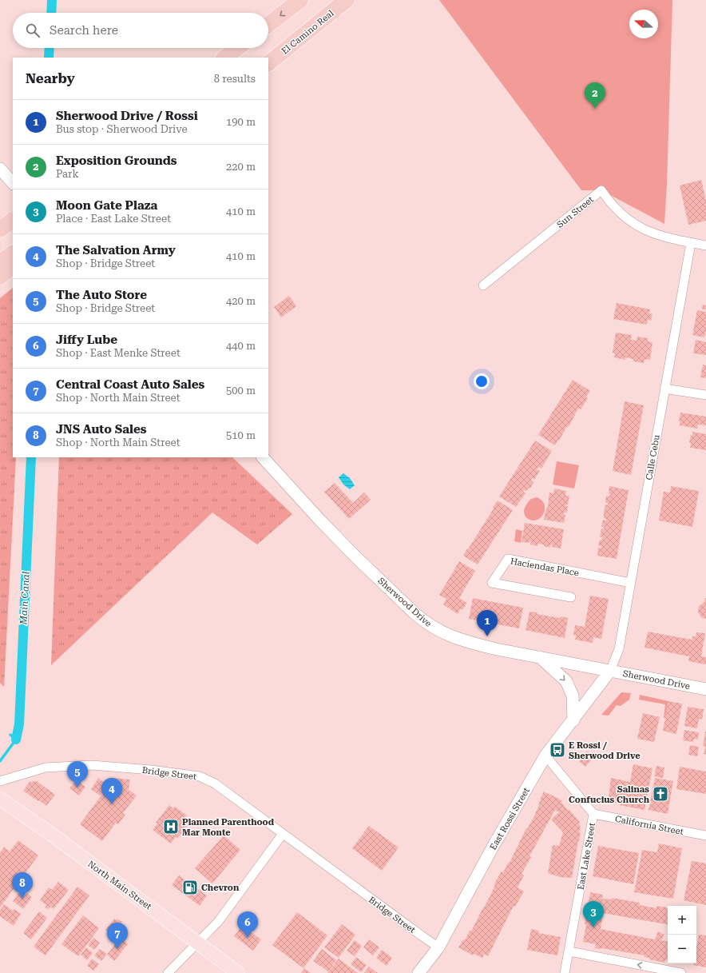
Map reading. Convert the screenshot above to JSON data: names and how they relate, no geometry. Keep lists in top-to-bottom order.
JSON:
{
  "streets": {
    "highway": ["El Camino Real"],
    "main road": ["Sherwood Drive", "East Rossi Street", "North Main Street"],
    "street": [
      "Sun Street",
      "Calle Cebu",
      "Haciendas Place",
      "Bridge Street",
      "California Street",
      "East Lake Street"
    ]
  },
  "crossings": [
    ["Sun Street", "Calle Cebu"],
    ["Calle Cebu", "Haciendas Place"],
    ["Calle Cebu", "Sherwood Drive"],
    ["Calle Cebu", "East Rossi Street"],
    ["Sherwood Drive", "East Rossi Street"],
    ["Bridge Street", "East Rossi Street"],
    ["East Rossi Street", "East Lake Street"],
    ["California Street", "East Lake Street"]
  ],
  "water": ["Main Canal"],
  "places": {
    "bus stop": ["E Rossi / Sherwood Drive"],
    "church": ["Salinas Confucius Church"],
    "hospital": ["Planned Parenthood Mar Monte"],
    "fuel station": ["Chevron"]
  },
  "north": "left",
  "page": {
    "search": "Search here",
    "heading": ["Nearby", "8 results"],
    "pins": [
      "2",
      "1",
      "5",
      "4",
      "8",
      "3",
      "6",
      "7"
    ],
    "list": [
      {
        "mark": "1",
        "name": "Sherwood Drive / Rossi",
        "note": "Bus stop · Sherwood Drive",
        "value": "190 m"
      },
      {
        "mark": "2",
        "name": "Exposition Grounds",
        "note": "Park",
        "value": "220 m"
      },
      {
        "mark": "3",
        "name": "Moon Gate Plaza",
        "note": "Place · East Lake Street",
        "value": "410 m"
      },
      {
        "mark": "4",
        "name": "The Salvation Army",
        "note": "Shop · Bridge Street",
        "value": "410 m"
      },
      {
        "mark": "5",
        "name": "The Auto Store",
        "note": "Shop · Bridge Street",
        "value": "420 m"
      },
      {
        "mark": "6",
        "name": "Jiffy Lube",
        "note": "Shop · East Menke Street",
        "value": "440 m"
      },
      {
        "mark": "7",
        "name": "Central Coast Auto Sales",
        "note": "Shop · North Main Street",
        "value": "500 m"
      },
      {
        "mark": "8",
        "name": "JNS Auto Sales",
        "note": "Shop · North Main Street",
        "value": "510 m"
      }
    ],
    "map_buttons": ["+", "−"]
  }
}
